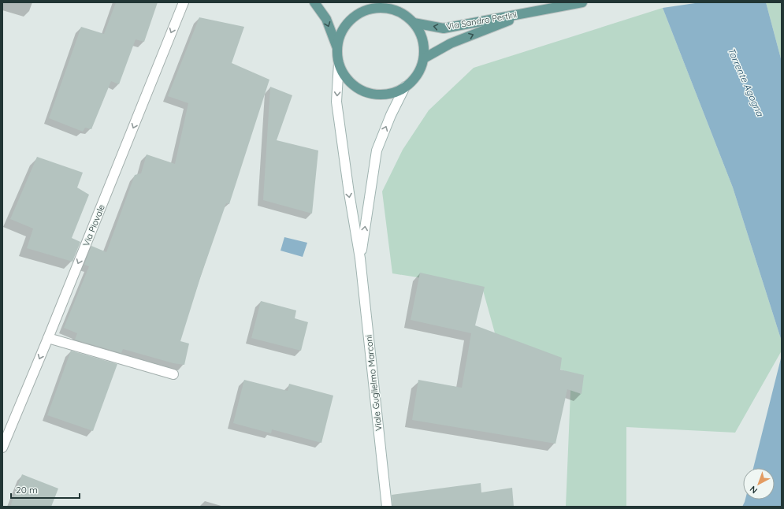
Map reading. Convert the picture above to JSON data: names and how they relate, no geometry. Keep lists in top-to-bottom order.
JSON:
{
  "streets": {
    "main road": ["Via Sandro Pertini", "Via Piovale", "Viale Guglielmo Marconi"]
  },
  "crossings": [
    ["Via Sandro Pertini", "Viale Guglielmo Marconi"]
  ],
  "one_way": ["Via Piovale"],
  "water": ["Torrente Agogna"],
  "scale_bar": "20 m",
  "north": "bottom left"
}
